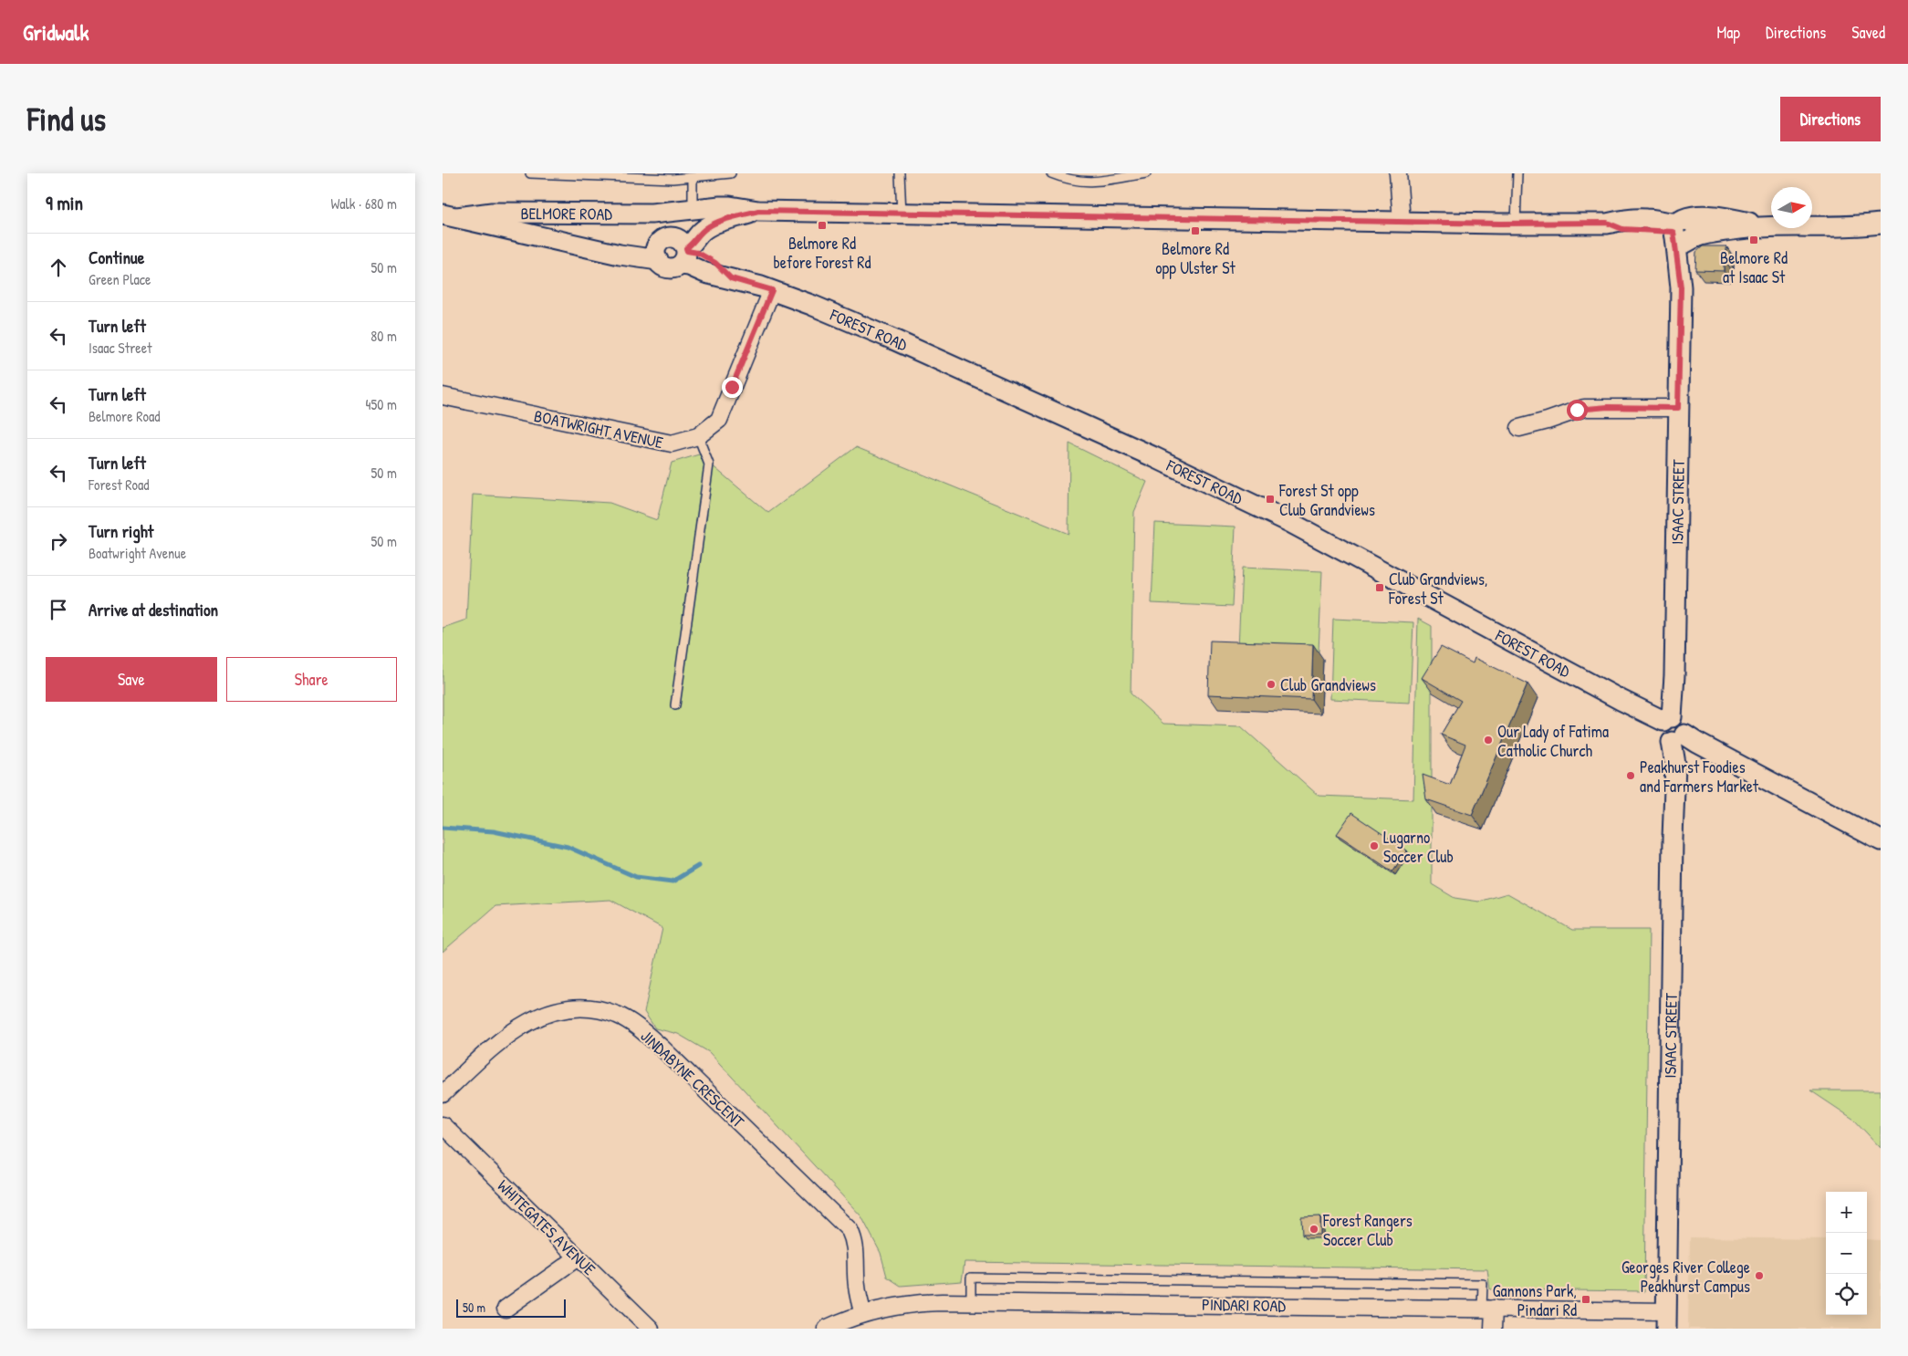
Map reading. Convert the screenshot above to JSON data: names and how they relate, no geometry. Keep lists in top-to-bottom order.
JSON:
{
  "streets": {
    "street": [
      "BELMORE ROAD",
      "FOREST ROAD",
      "BOATWRIGHT AVENUE",
      "ISAAC STREET",
      "JINDABYNE CRESCENT",
      "WHITEGATES AVENUE",
      "PINDARI ROAD"
    ]
  },
  "crossings": [
    ["BELMORE ROAD", "FOREST ROAD"],
    ["BELMORE ROAD", "ISAAC STREET"],
    ["FOREST ROAD", "BOATWRIGHT AVENUE"],
    ["FOREST ROAD", "ISAAC STREET"],
    ["ISAAC STREET", "PINDARI ROAD"],
    ["JINDABYNE CRESCENT", "PINDARI ROAD"]
  ],
  "places": {
    "transit": [
      "Belmore Rd before Forest Rd",
      "Belmore Rd opp Ulster St",
      "Belmore Rd at Isaac St",
      "Forest St opp Club Grandviews",
      "Club Grandviews, Forest St",
      "Gannons Park, Pindari Rd"
    ],
    "other": [
      "Club Grandviews",
      "Our Lady of Fatima Catholic Church",
      "Peakhurst Foodies and Farmers Market",
      "Lugarno Soccer Club",
      "Forest Rangers Soccer Club",
      "Georges River College Peakhurst Campus"
    ]
  },
  "scale_bar": "50 m",
  "north": "right",
  "page": {
    "header": "Gridwalk",
    "nav": ["Map", "Directions", "Saved"],
    "buttons": [
      "Directions",
      ["Save", "Share"]
    ],
    "title": "Find us",
    "heading": ["9 min", "Walk · 680 m"],
    "list": [
      ["Continue", "Green Place", "50 m"],
      ["Turn left", "Isaac Street", "80 m"],
      ["Turn left", "Belmore Road", "450 m"],
      ["Turn left", "Forest Road", "50 m"],
      ["Turn right", "Boatwright Avenue", "50 m"],
      "Arrive at destination"
    ],
    "map_buttons": ["+", "−"],
    "scale": "50 m"
  }
}
